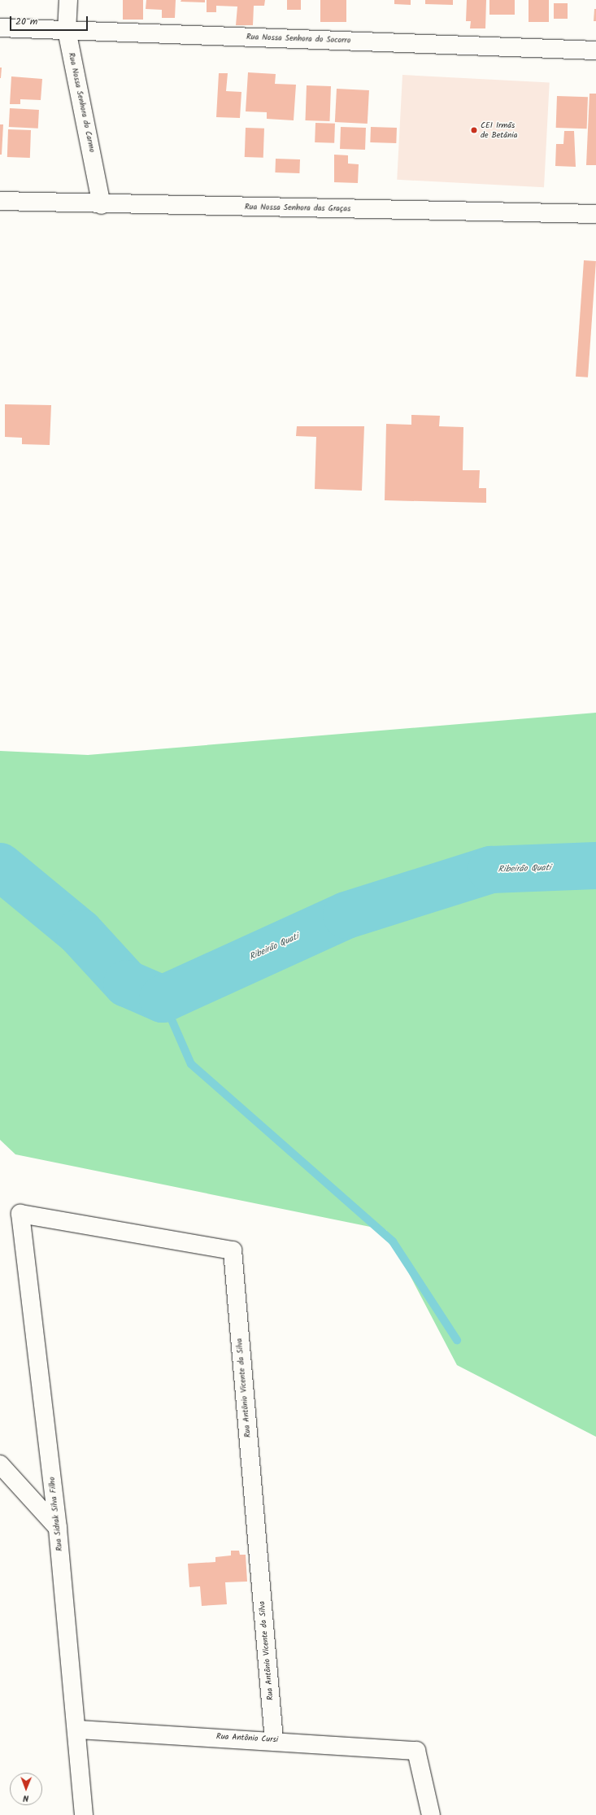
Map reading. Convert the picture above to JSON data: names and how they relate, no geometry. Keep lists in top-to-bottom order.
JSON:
{
  "streets": {
    "street": [
      "Rua Nossa Senhora do Socorro",
      "Rua Nossa Senhora do Carmo",
      "Rua Nossa Senhora das Graças",
      "Rua Antônio Vicente da Silva",
      "Rua Sidrak Silva Filho",
      "Rua Antônio Cursi"
    ]
  },
  "crossings": [
    ["Rua Nossa Senhora do Socorro", "Rua Nossa Senhora do Carmo"],
    ["Rua Nossa Senhora do Carmo", "Rua Nossa Senhora das Graças"],
    ["Rua Antônio Vicente da Silva", "Rua Sidrak Silva Filho"],
    ["Rua Antônio Vicente da Silva", "Rua Antônio Cursi"],
    ["Rua Sidrak Silva Filho", "Rua Antônio Cursi"]
  ],
  "water": ["Ribeirão Quati"],
  "places": ["CEI Irmãs de Betânia"],
  "scale_bar": "20 m",
  "north": "bottom"
}
